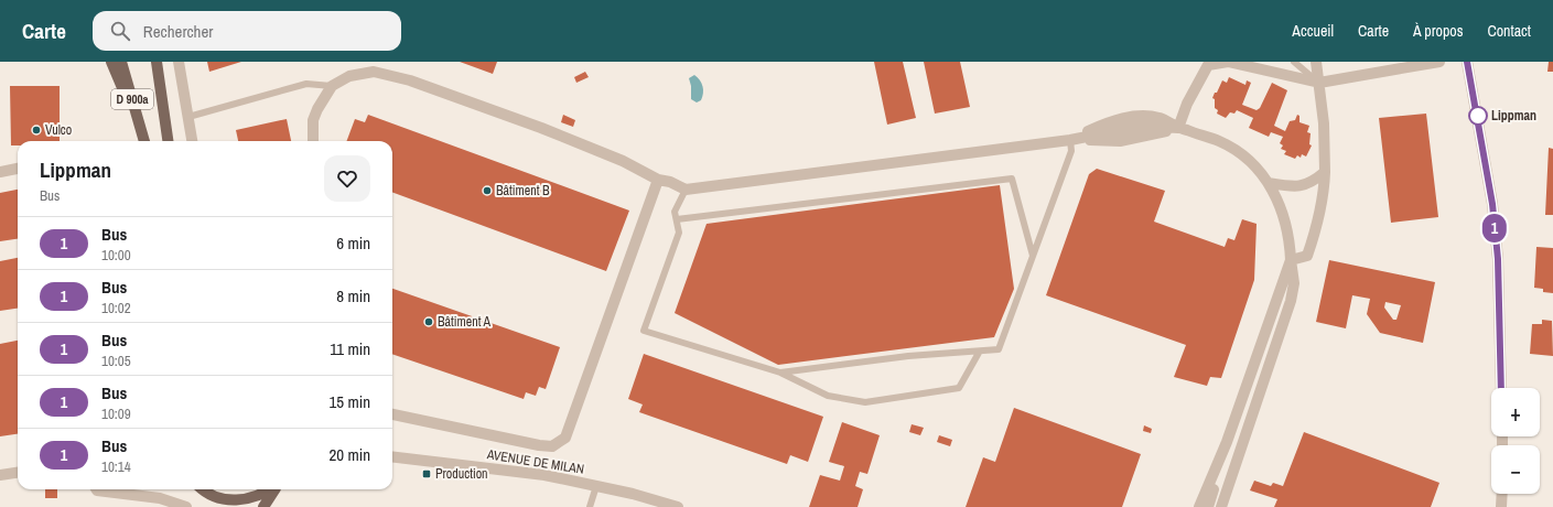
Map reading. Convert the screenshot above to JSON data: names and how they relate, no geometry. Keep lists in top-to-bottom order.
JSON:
{
  "streets": {
    "main road": ["D 900a"],
    "street": ["AVENUE DE MILAN"]
  },
  "places": {
    "other": [
      "Lippman",
      "Vulco",
      "Bâtiment B",
      "Bâtiment A"
    ],
    "transit": ["Production"]
  },
  "lines": ["bus line 1"],
  "page": {
    "header": "Carte",
    "search": "Rechercher",
    "nav": [
      "Accueil",
      "Carte",
      "À propos",
      "Contact"
    ],
    "on_map": "1",
    "heading": ["Lippman", "Bus"],
    "list": [
      {
        "mark": "1",
        "name": "Bus",
        "note": "10:00",
        "value": "6 min"
      },
      {
        "mark": "1",
        "name": "Bus",
        "note": "10:02",
        "value": "8 min"
      },
      {
        "mark": "1",
        "name": "Bus",
        "note": "10:05",
        "value": "11 min"
      },
      {
        "mark": "1",
        "name": "Bus",
        "note": "10:09",
        "value": "15 min"
      },
      {
        "mark": "1",
        "name": "Bus",
        "note": "10:14",
        "value": "20 min"
      }
    ],
    "map_buttons": ["+", "−"]
  }
}
